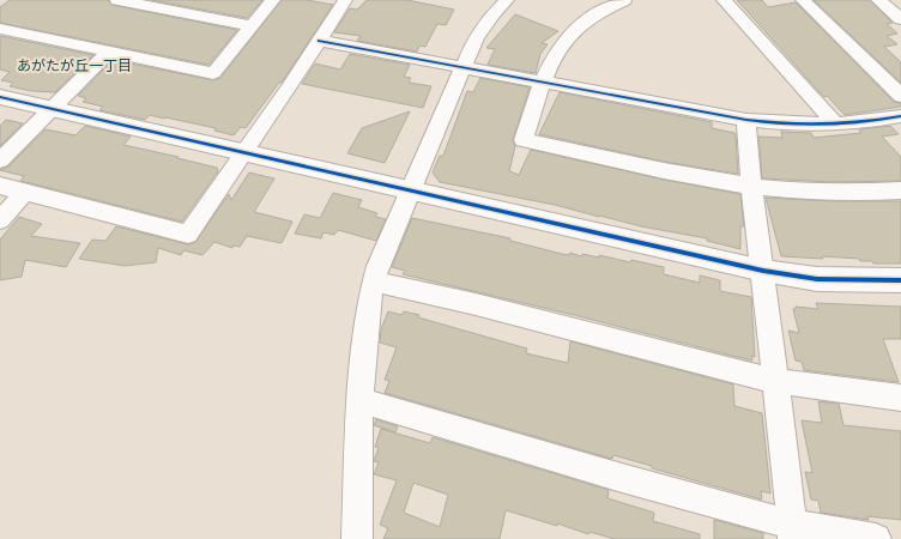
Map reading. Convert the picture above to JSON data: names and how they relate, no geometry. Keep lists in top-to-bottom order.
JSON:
{
  "districts": ["あがたが丘一丁目"]
}
